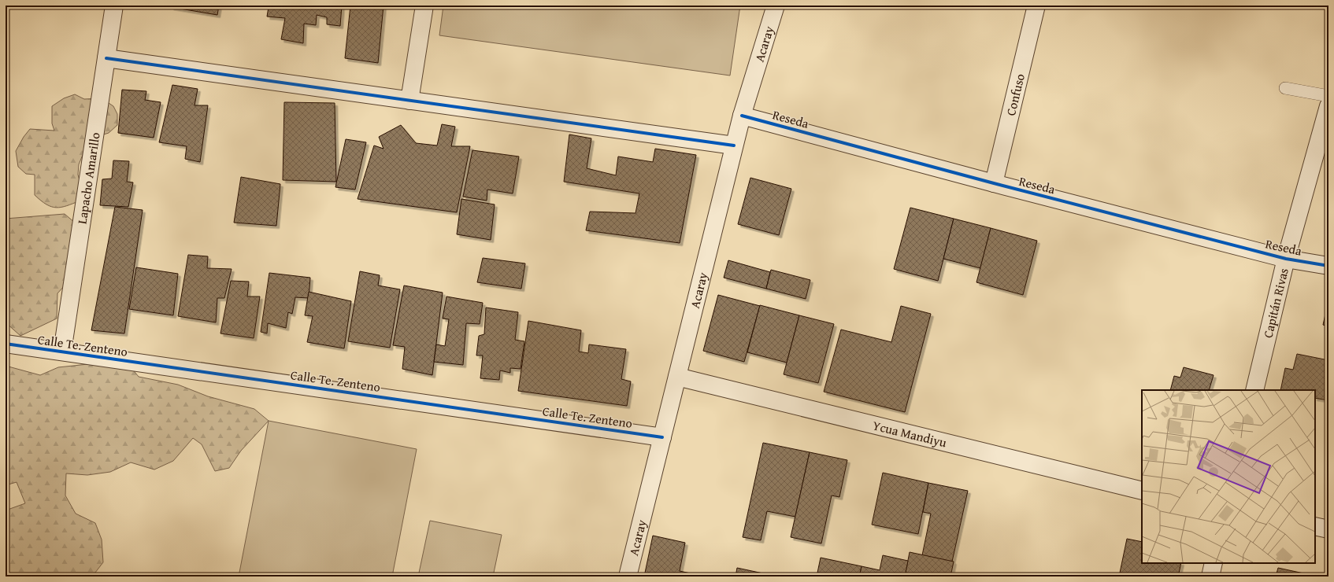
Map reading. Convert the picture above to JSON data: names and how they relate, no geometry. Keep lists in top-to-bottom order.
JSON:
{
  "streets": {
    "street": [
      "Acaray",
      "Confuso",
      "Reseda",
      "Lapacho Amarillo",
      "Capitán Rivas",
      "Calle Te. Zenteno",
      "Ycua Mandiyu"
    ]
  },
  "crossings": [
    ["Acaray", "Reseda"],
    ["Acaray", "Calle Te. Zenteno"],
    ["Acaray", "Ycua Mandiyu"],
    ["Confuso", "Reseda"],
    ["Reseda", "Capitán Rivas"],
    ["Lapacho Amarillo", "Calle Te. Zenteno"]
  ]
}
